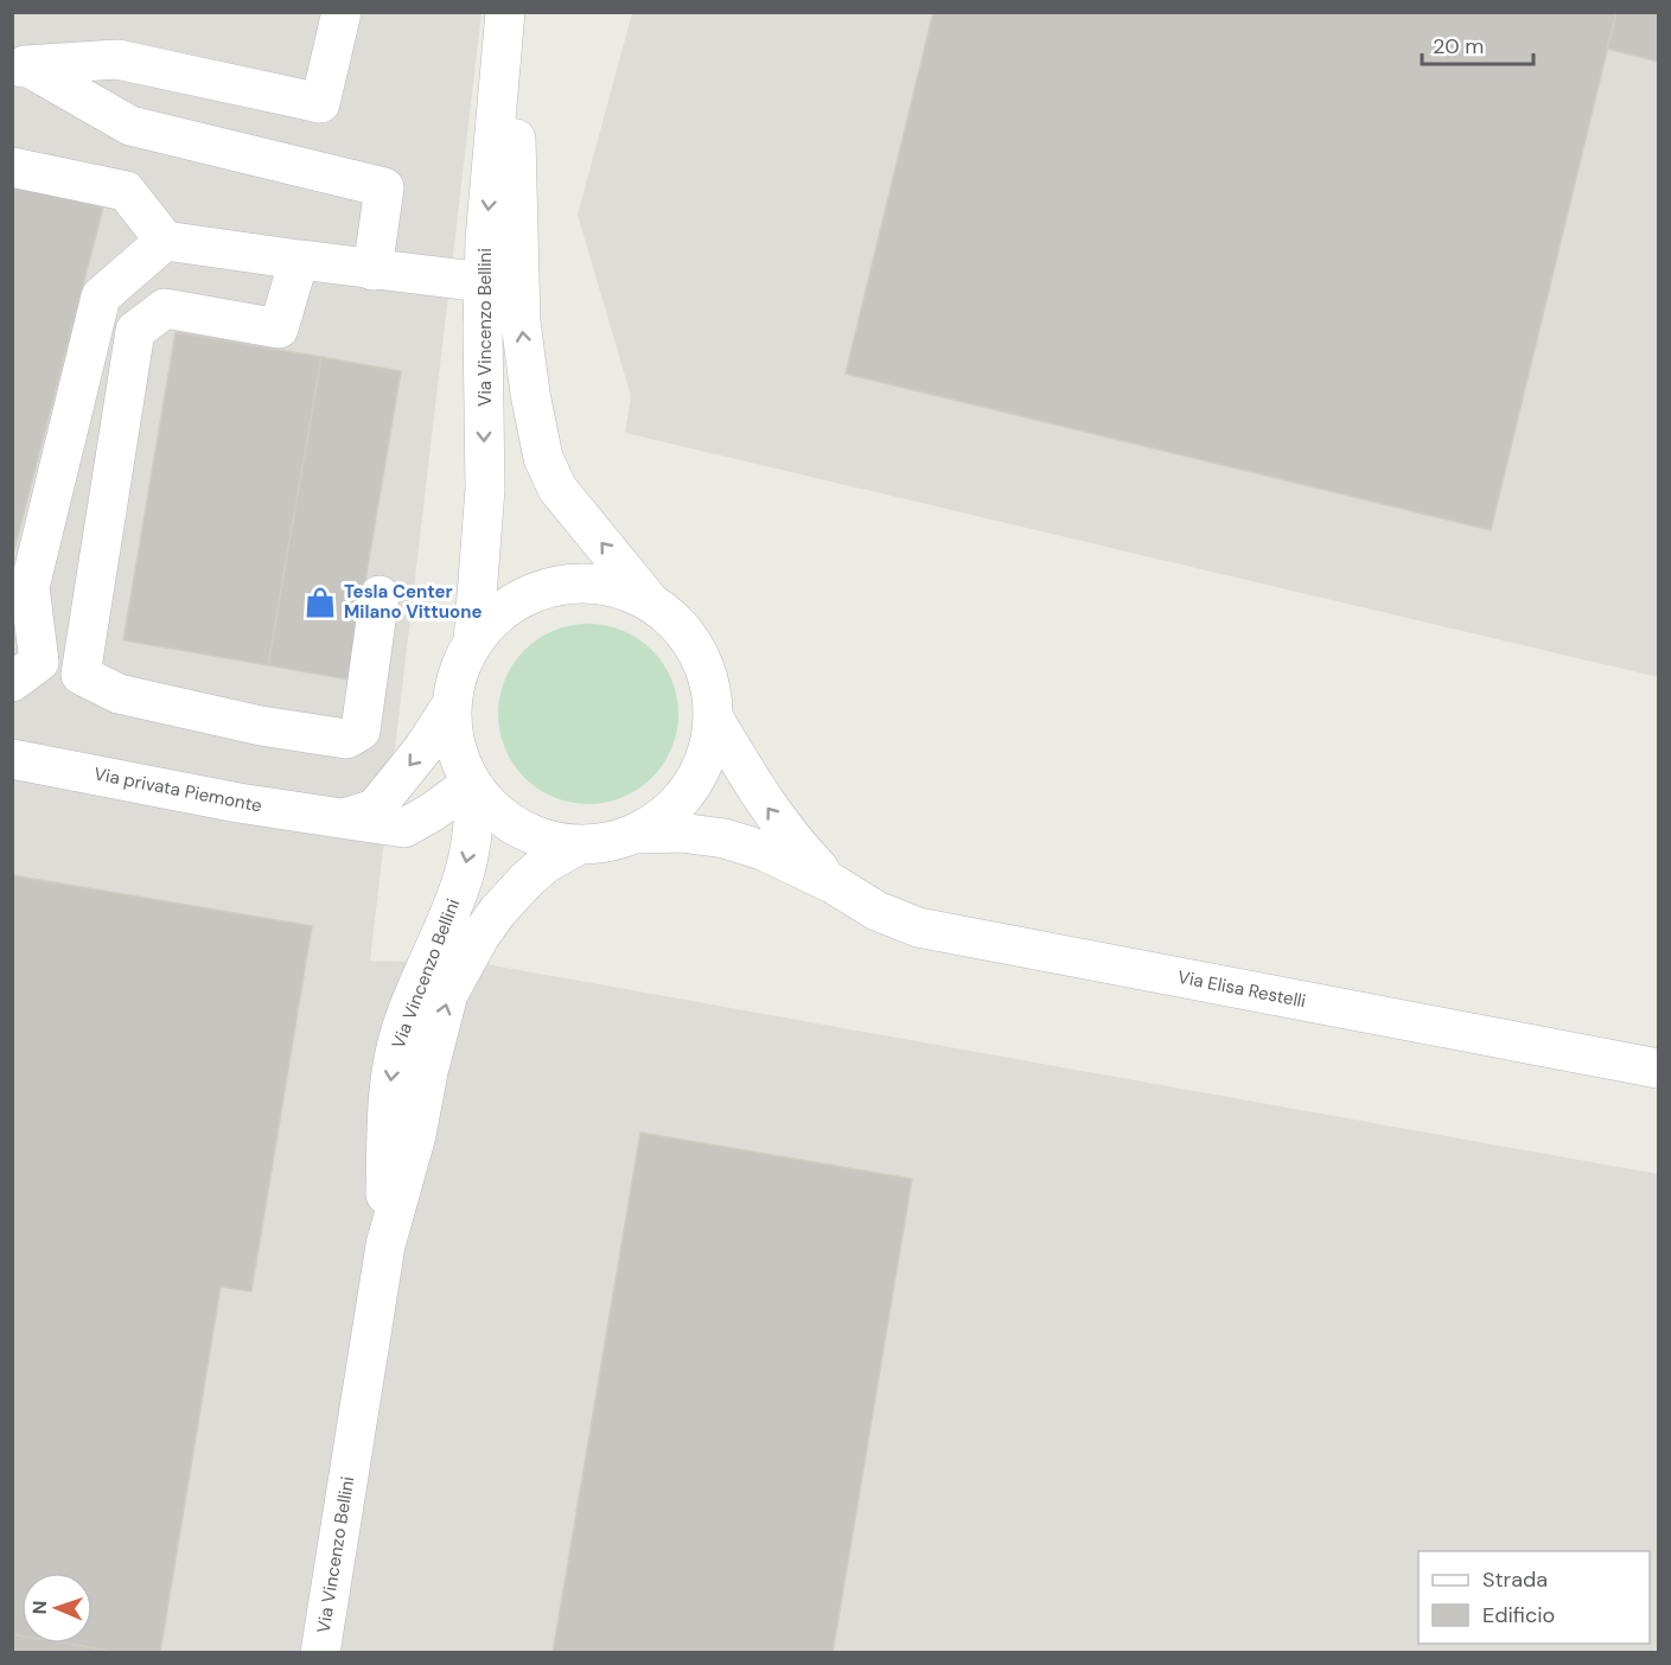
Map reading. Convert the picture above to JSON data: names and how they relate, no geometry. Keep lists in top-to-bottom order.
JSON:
{
  "streets": {
    "street": ["Via Vincenzo Bellini", "Via privata Piemonte", "Via Elisa Restelli"]
  },
  "crossings": [
    ["Via Vincenzo Bellini", "Via privata Piemonte"],
    ["Via Vincenzo Bellini", "Via Elisa Restelli"]
  ],
  "places": {
    "shop": ["Tesla Center Milano Vittuone"]
  },
  "legend": ["Strada", "Edificio"],
  "scale_bar": "20 m",
  "north": "left"
}
